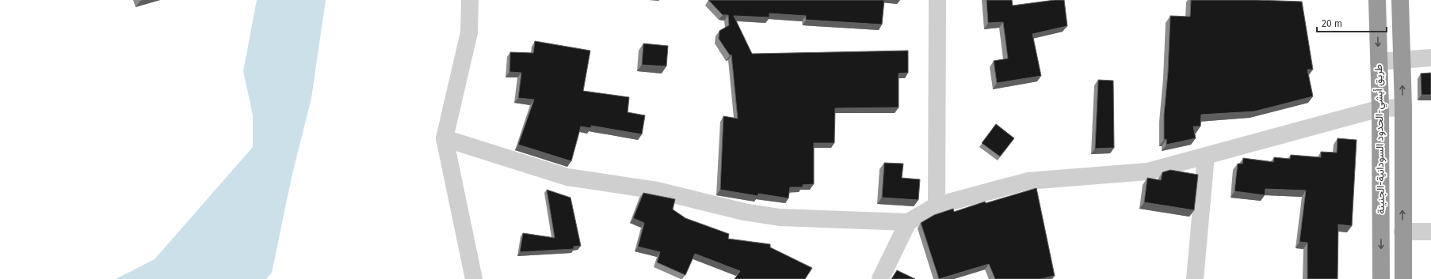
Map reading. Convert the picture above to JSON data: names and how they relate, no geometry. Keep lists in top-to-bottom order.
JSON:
{
  "streets": {
    "highway": ["طريق أبشي-الحدود السودانية-الجنينة"]
  },
  "scale_bar": "20 m"
}
